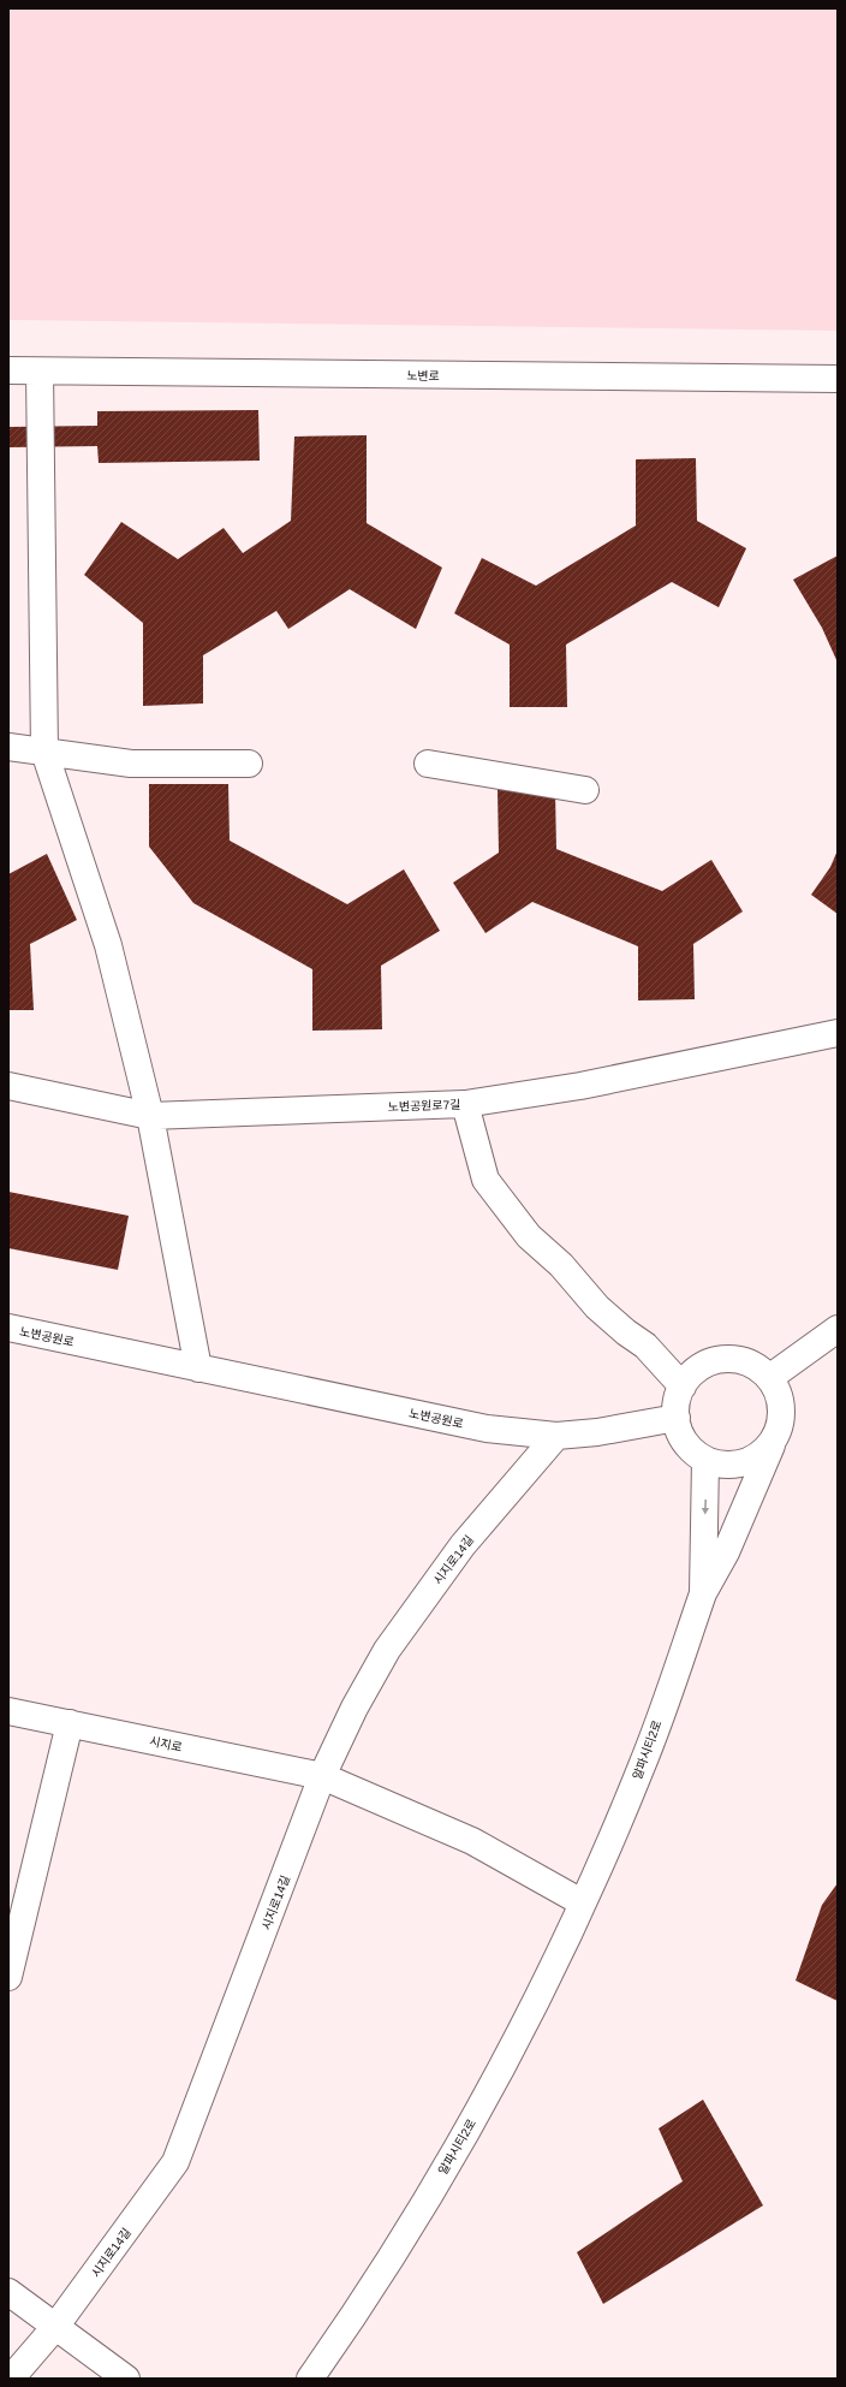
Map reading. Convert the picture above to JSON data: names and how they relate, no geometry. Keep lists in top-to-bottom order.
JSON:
{
  "streets": {
    "street": [
      "노변로",
      "노변공원로7길",
      "노변공원로",
      "시지로14길",
      "시지로",
      "알파시티2로"
    ]
  },
  "crossings": [
    ["노변공원로", "시지로14길"],
    ["시지로14길", "시지로"]
  ]
}
